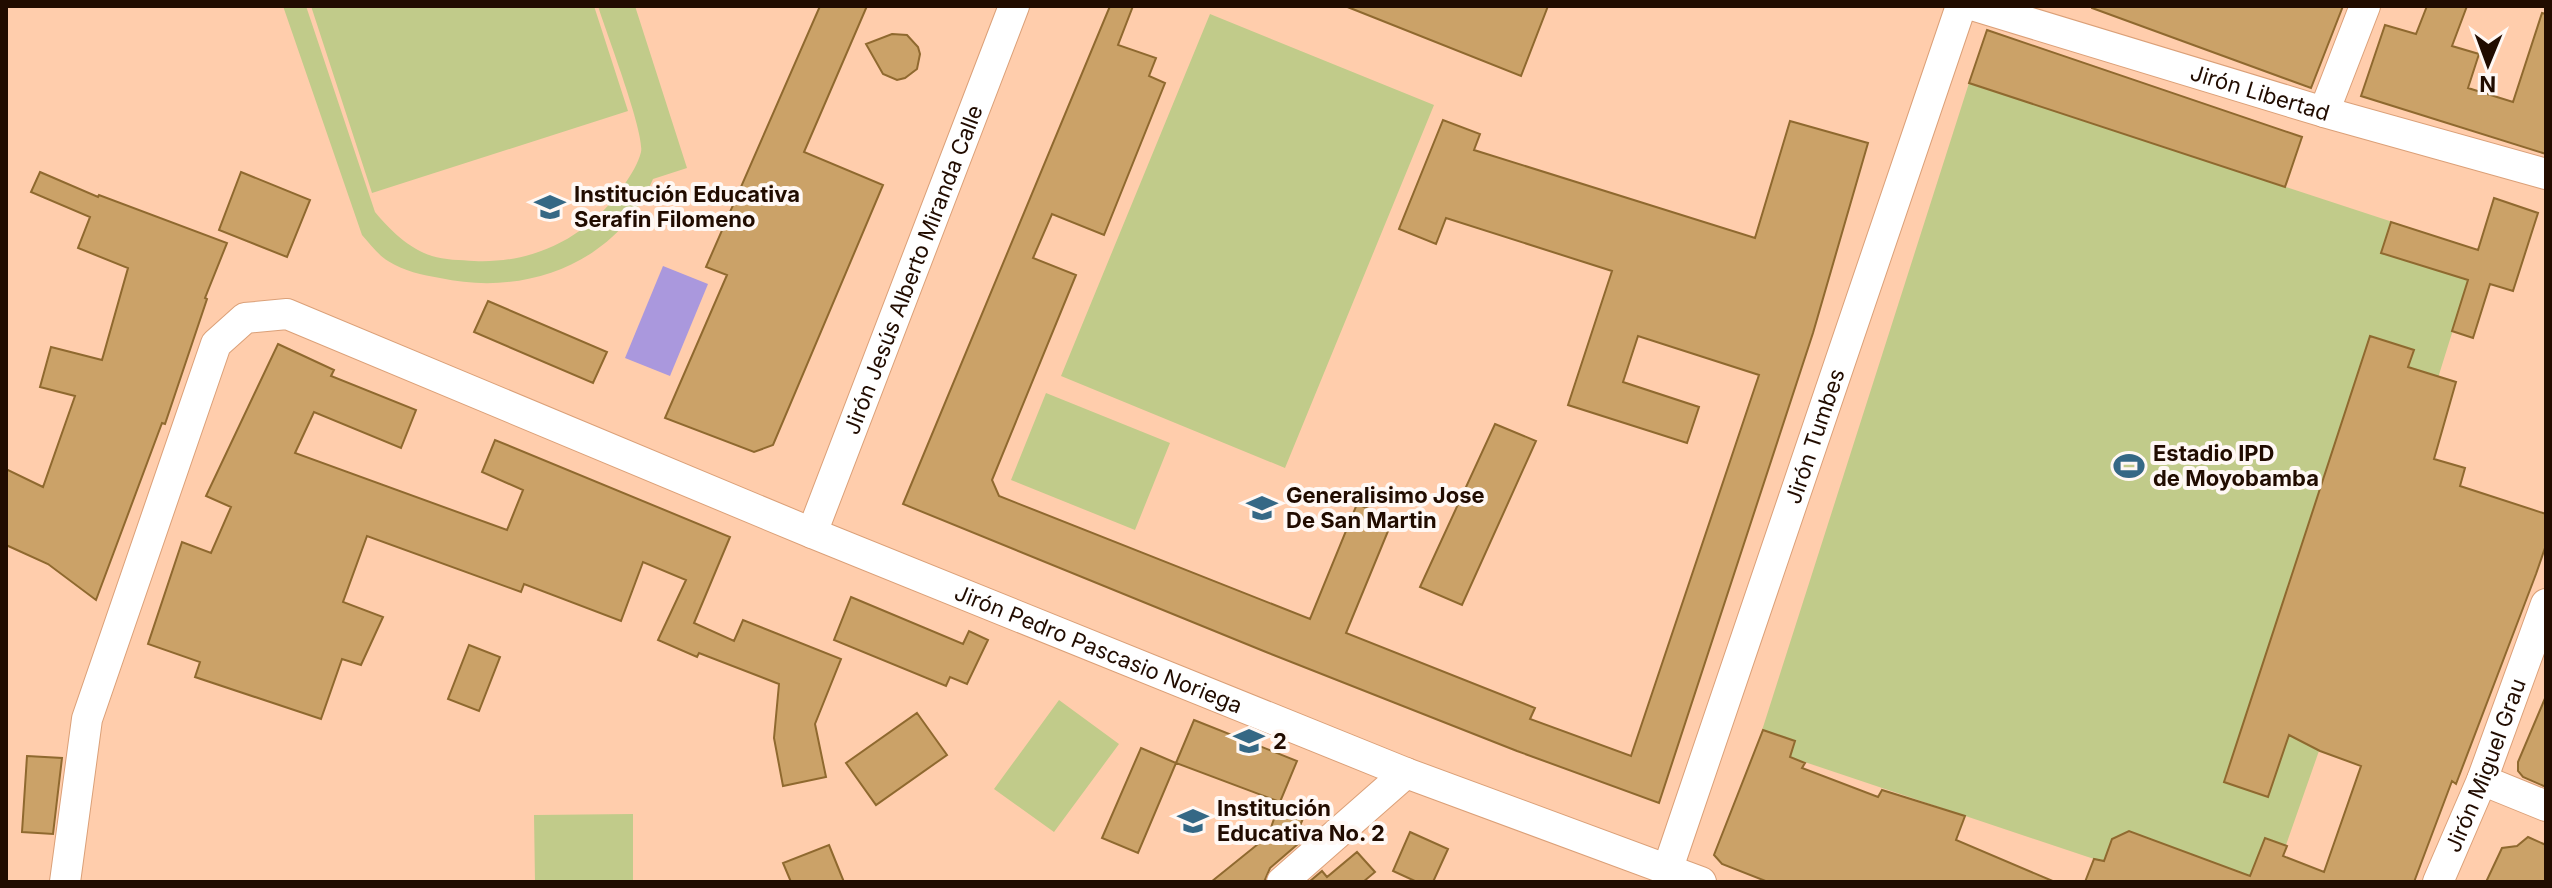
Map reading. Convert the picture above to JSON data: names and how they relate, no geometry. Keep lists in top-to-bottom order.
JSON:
{
  "streets": {
    "street": [
      "Jirón Libertad",
      "Jirón Jesús Alberto Miranda Calle",
      "Jirón Tumbes",
      "Jirón Pedro Pascasio Noriega",
      "Jirón Miguel Grau"
    ]
  },
  "crossings": [
    ["Jirón Jesús Alberto Miranda Calle", "Jirón Pedro Pascasio Noriega"],
    ["Jirón Tumbes", "Jirón Pedro Pascasio Noriega"]
  ],
  "places": {
    "school or university": [
      "Institución Educativa Serafin Filomeno",
      "Generalisimo Jose De San Martin",
      "2",
      "Institución Educativa No. 2"
    ],
    "sports": ["Estadio IPD de Moyobamba"]
  },
  "north": "bottom"
}
